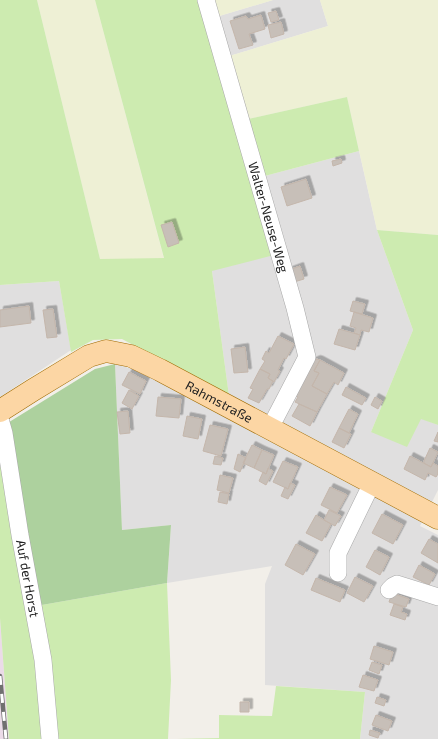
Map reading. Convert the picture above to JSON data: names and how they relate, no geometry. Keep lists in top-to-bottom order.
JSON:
{
  "streets": {
    "main road": ["Rahmstraße"],
    "street": ["Walter-Neuse-Weg", "Auf der Horst"]
  },
  "crossings": [
    ["Walter-Neuse-Weg", "Rahmstraße"]
  ]
}
